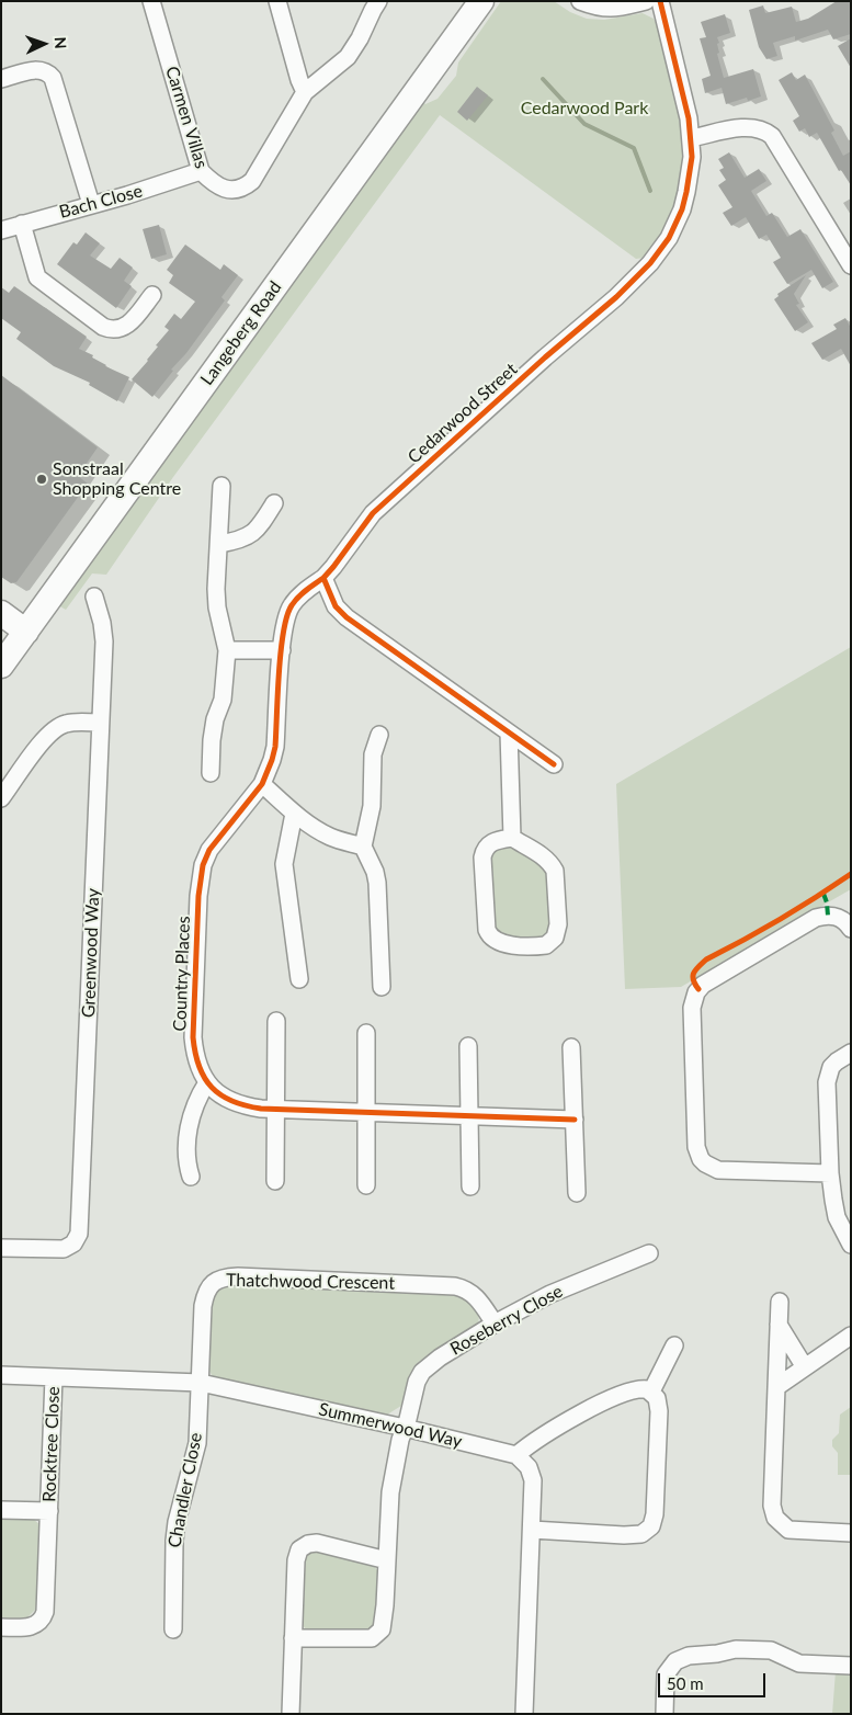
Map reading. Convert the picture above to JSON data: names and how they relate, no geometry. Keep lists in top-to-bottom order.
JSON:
{
  "streets": {
    "main road": ["Langeberg Road"],
    "street": [
      "Carmen Villas",
      "Bach Close",
      "Cedarwood Street",
      "Greenwood Way",
      "Country Places",
      "Thatchwood Crescent",
      "Roseberry Close",
      "Summerwood Way",
      "Rocktree Close",
      "Chandler Close"
    ]
  },
  "crossings": [
    ["Carmen Villas", "Bach Close"],
    ["Cedarwood Street", "Country Places"],
    ["Thatchwood Crescent", "Roseberry Close"],
    ["Thatchwood Crescent", "Summerwood Way"],
    ["Thatchwood Crescent", "Chandler Close"],
    ["Roseberry Close", "Summerwood Way"],
    ["Summerwood Way", "Rocktree Close"],
    ["Summerwood Way", "Chandler Close"]
  ],
  "parks": ["Cedarwood Park"],
  "places": ["Sonstraal Shopping Centre"],
  "scale_bar": "50 m",
  "north": "right"
}
